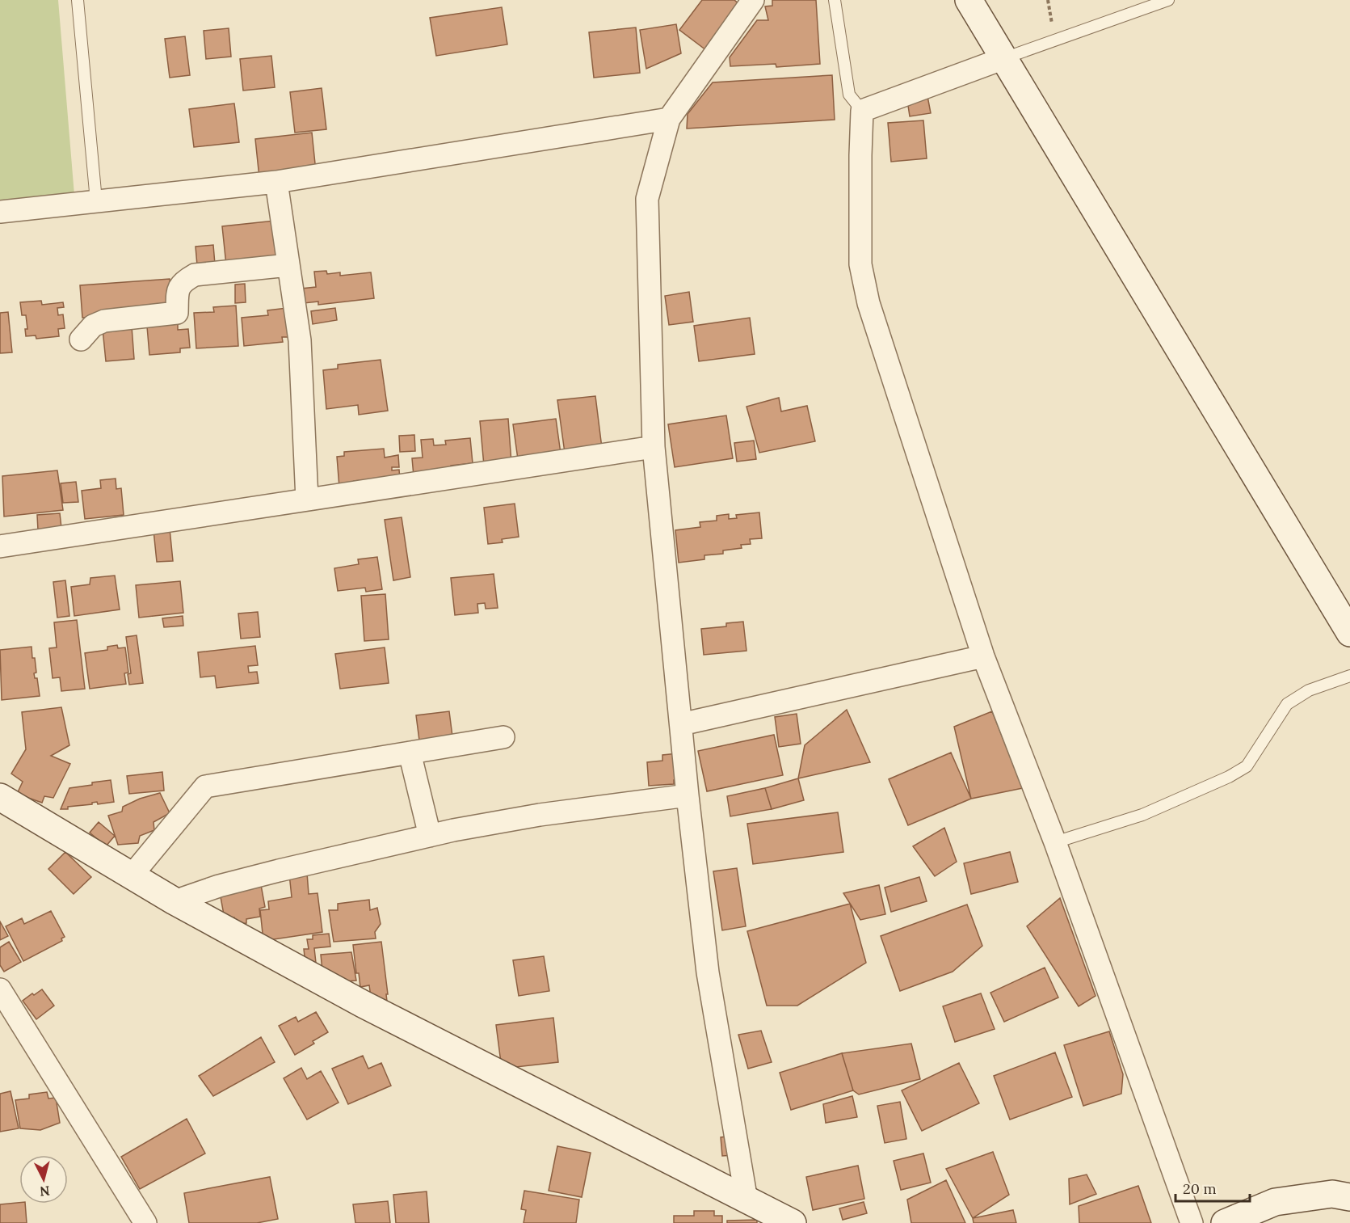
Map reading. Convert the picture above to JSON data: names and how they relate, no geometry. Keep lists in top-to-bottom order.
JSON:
{
  "scale_bar": "20 m",
  "north": "bottom"
}
